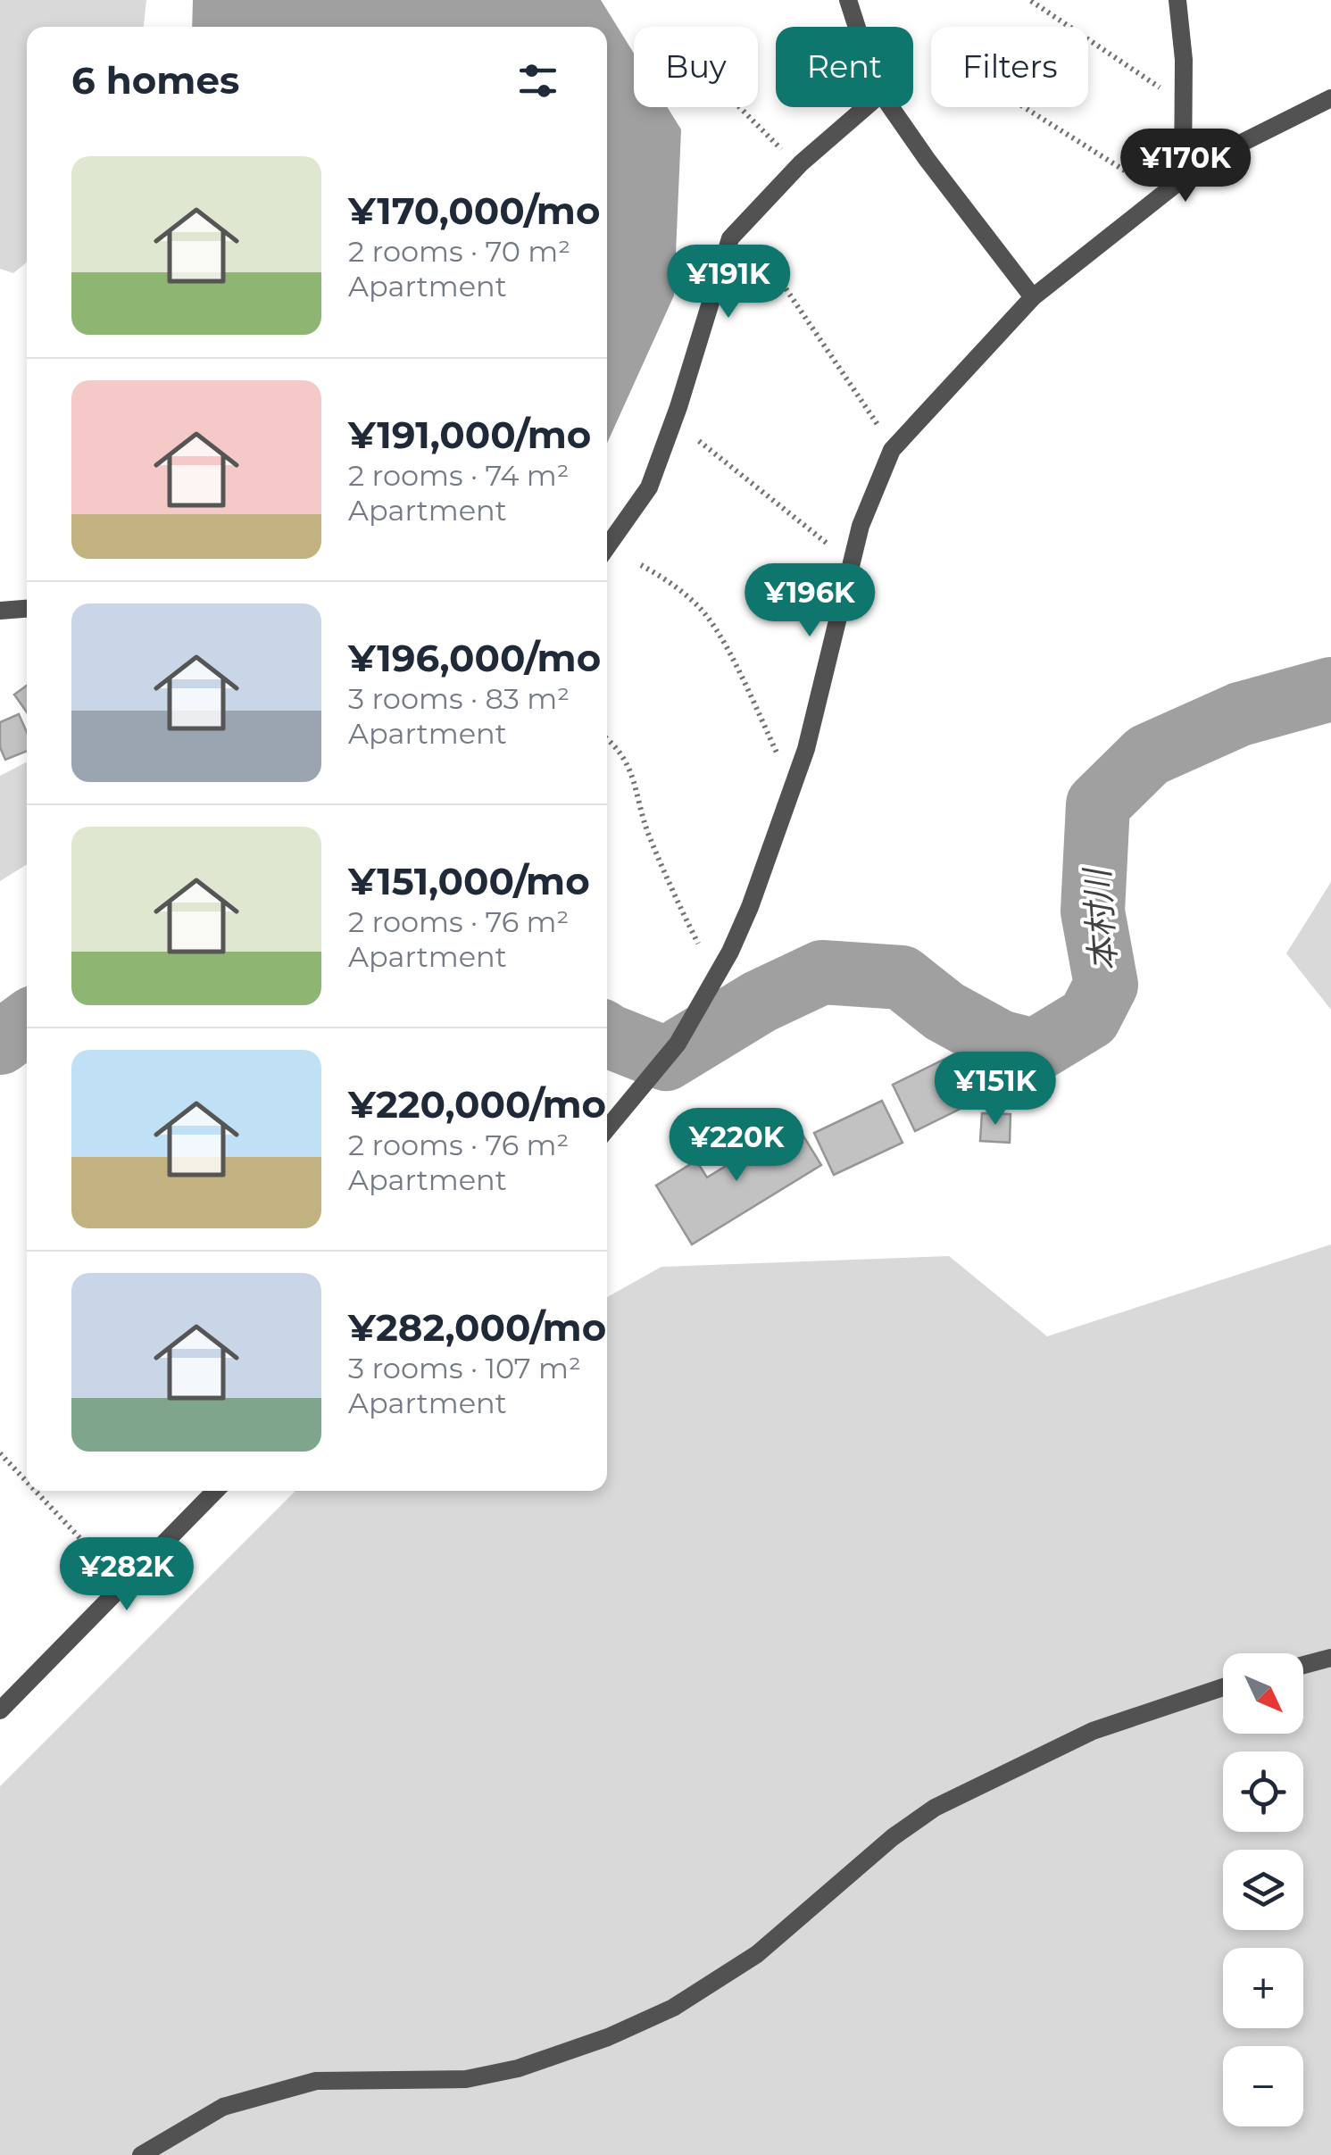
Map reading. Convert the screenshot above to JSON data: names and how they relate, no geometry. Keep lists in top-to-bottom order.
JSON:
{
  "water": ["本村川"],
  "north": "bottom right",
  "page": {
    "chip": ["Buy", "Rent", "Filters"],
    "heading": "6 homes",
    "price": [
      "¥170K",
      "¥191K",
      "¥196K",
      "¥151K",
      "¥220K",
      "¥282K"
    ],
    "list": [
      {
        "name": "¥170,000/mo",
        "note": "2 rooms · 70 m² · Apartment"
      },
      {
        "name": "¥191,000/mo",
        "note": "2 rooms · 74 m² · Apartment"
      },
      {
        "name": "¥196,000/mo",
        "note": "3 rooms · 83 m² · Apartment"
      },
      {
        "name": "¥151,000/mo",
        "note": "2 rooms · 76 m² · Apartment"
      },
      {
        "name": "¥220,000/mo",
        "note": "2 rooms · 76 m² · Apartment"
      },
      {
        "name": "¥282,000/mo",
        "note": "3 rooms · 107 m² · Apartment"
      }
    ],
    "map_buttons": ["+", "−"]
  }
}
